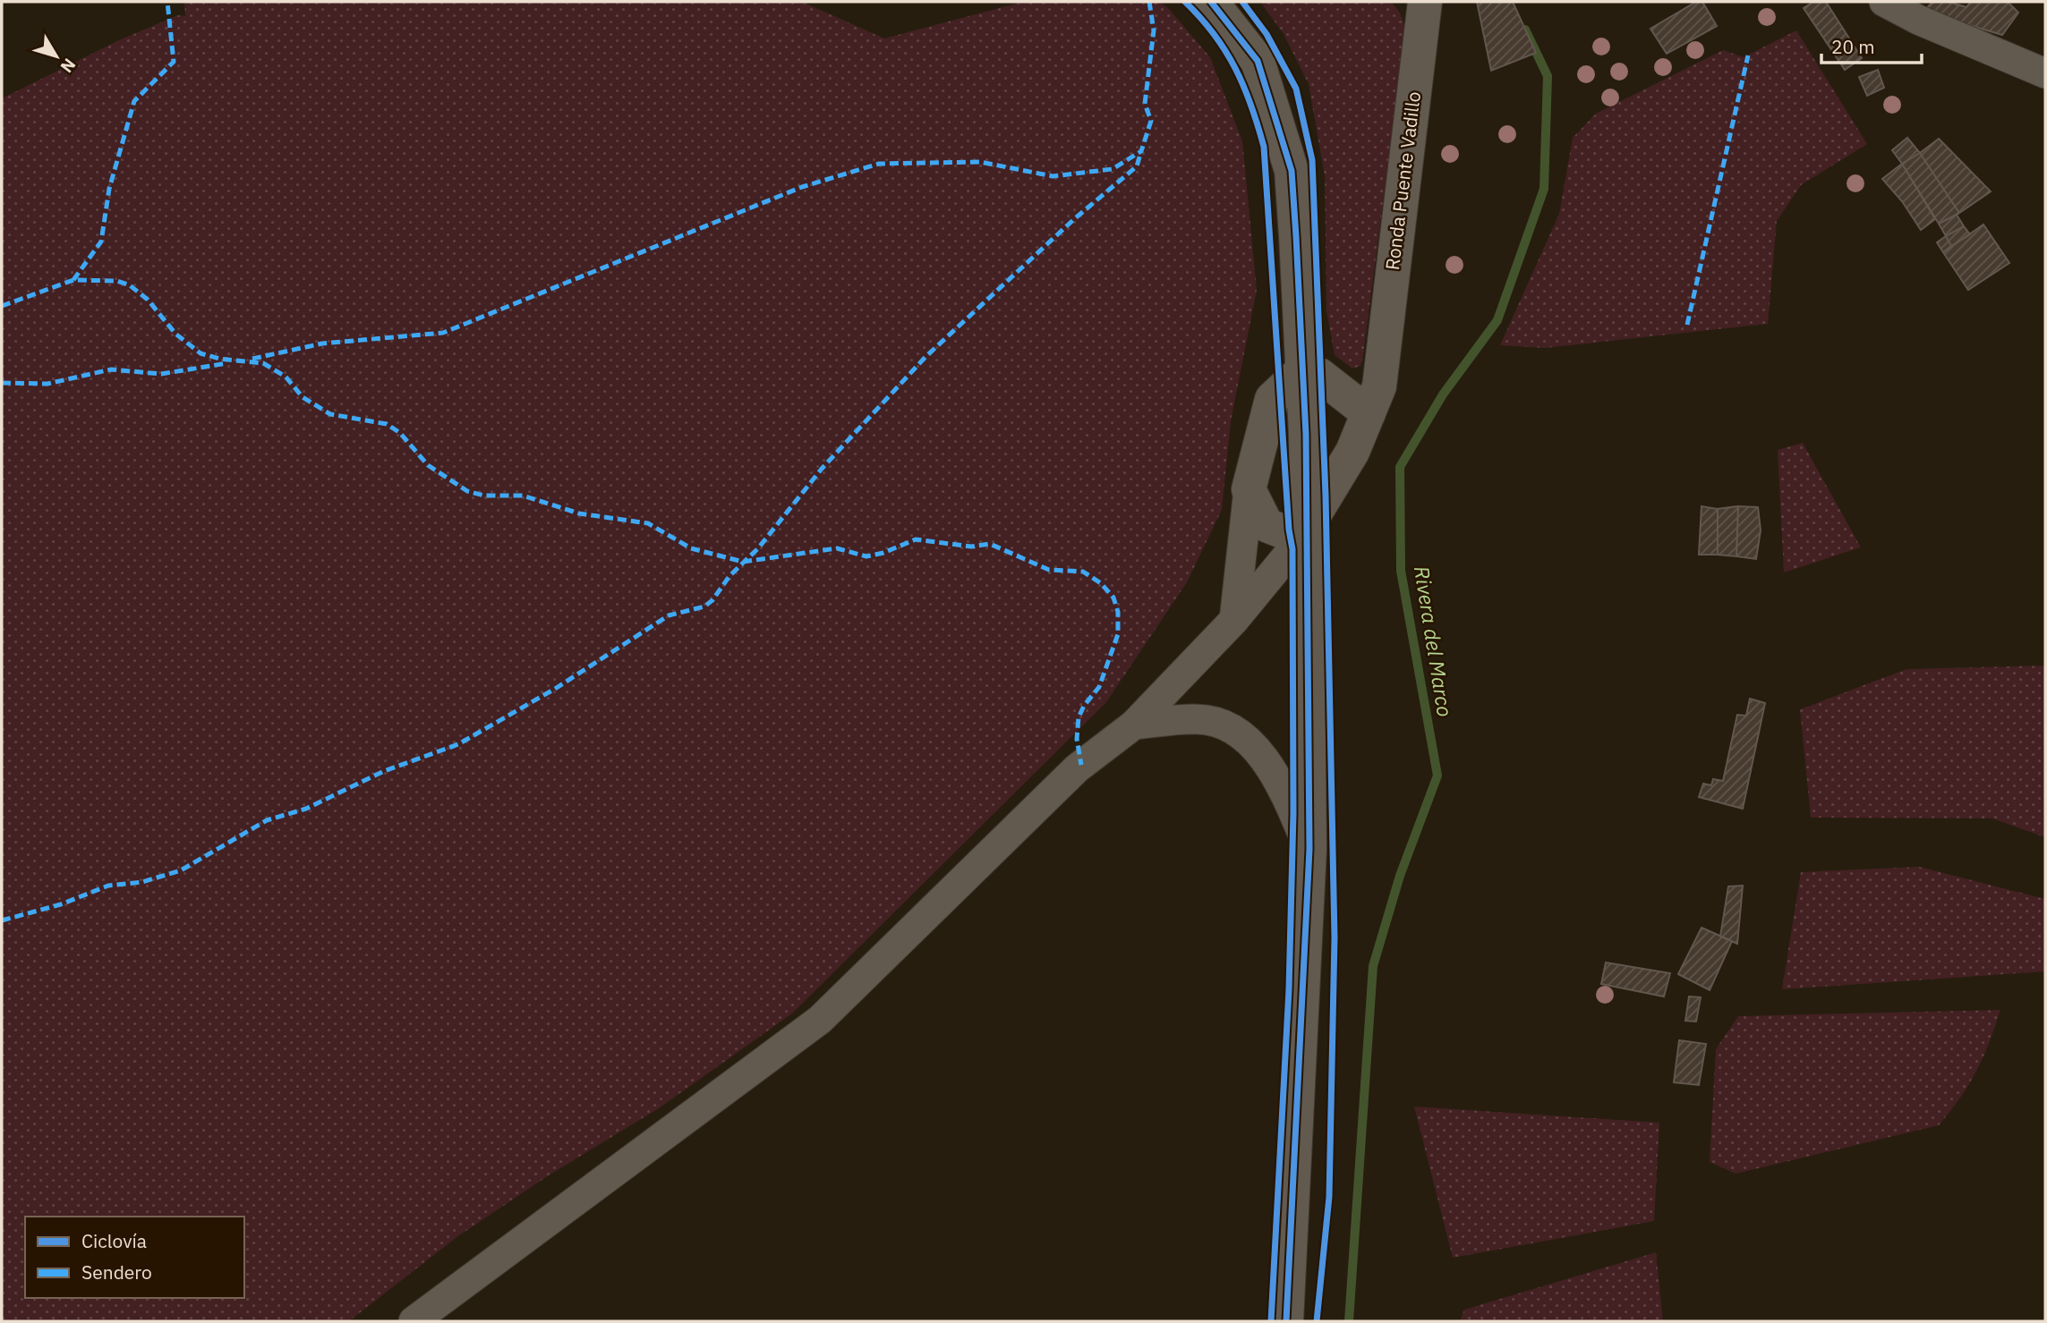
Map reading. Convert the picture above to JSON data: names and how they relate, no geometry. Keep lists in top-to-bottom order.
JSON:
{
  "streets": {
    "main road": ["Ronda Puente Vadillo"]
  },
  "water": ["Rivera del Marco"],
  "legend": ["Ciclovía", "Sendero"],
  "scale_bar": "20 m",
  "north": "bottom right"
}
